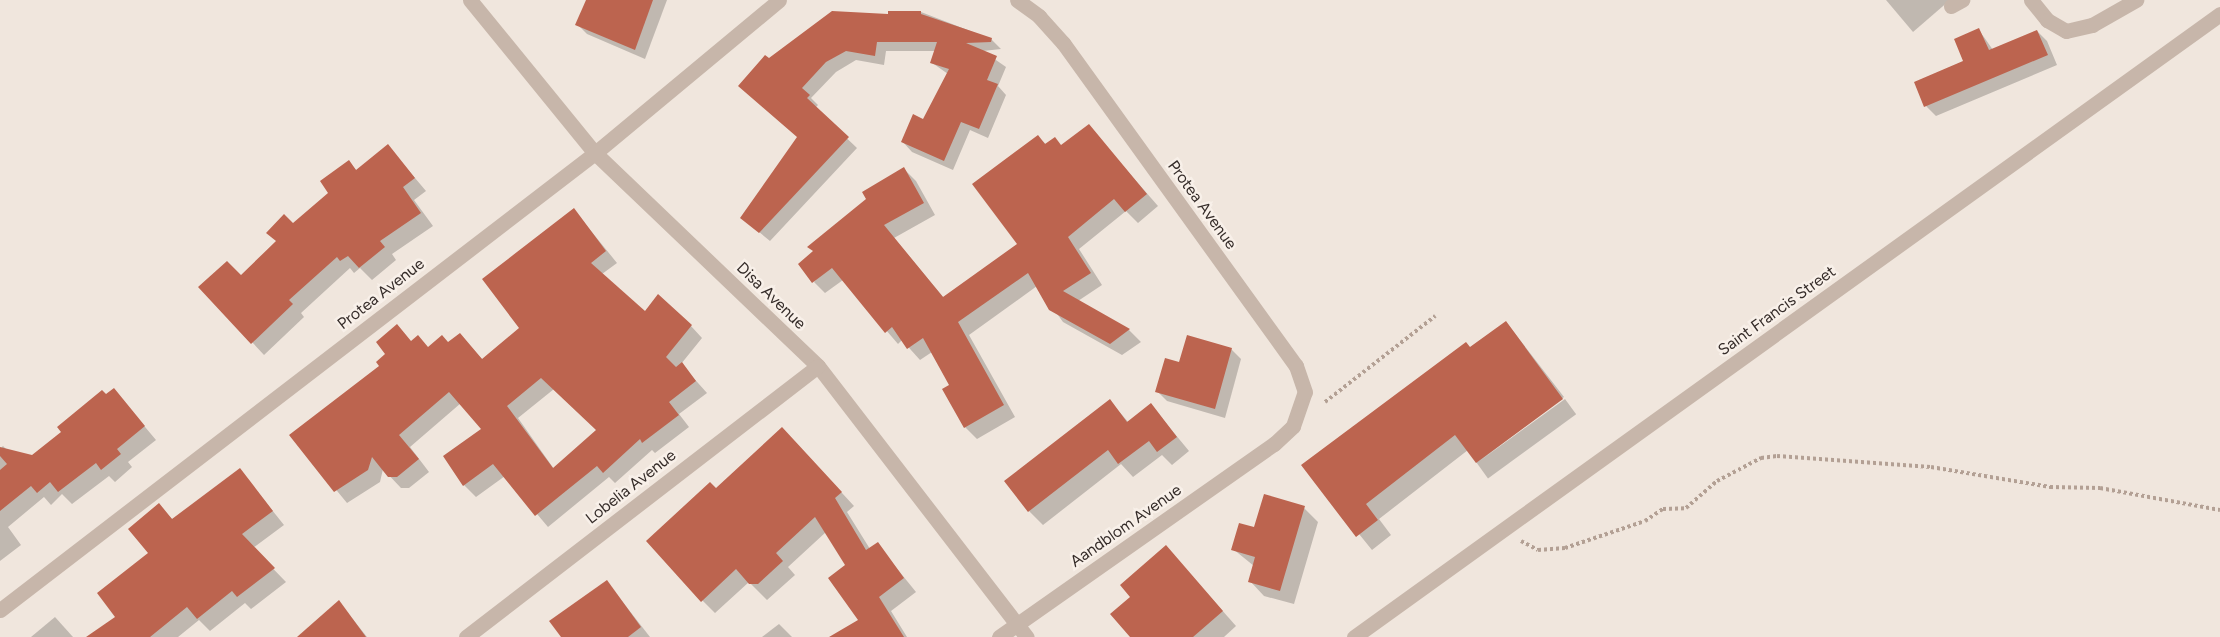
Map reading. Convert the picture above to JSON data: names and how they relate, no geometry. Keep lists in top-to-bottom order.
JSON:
{
  "streets": {
    "street": [
      "Protea Avenue",
      "Disa Avenue",
      "Saint Francis Street",
      "Lobelia Avenue",
      "Aandblom Avenue"
    ]
  },
  "crossings": [
    ["Protea Avenue", "Disa Avenue"],
    ["Protea Avenue", "Aandblom Avenue"],
    ["Disa Avenue", "Lobelia Avenue"],
    ["Disa Avenue", "Aandblom Avenue"]
  ]
}
